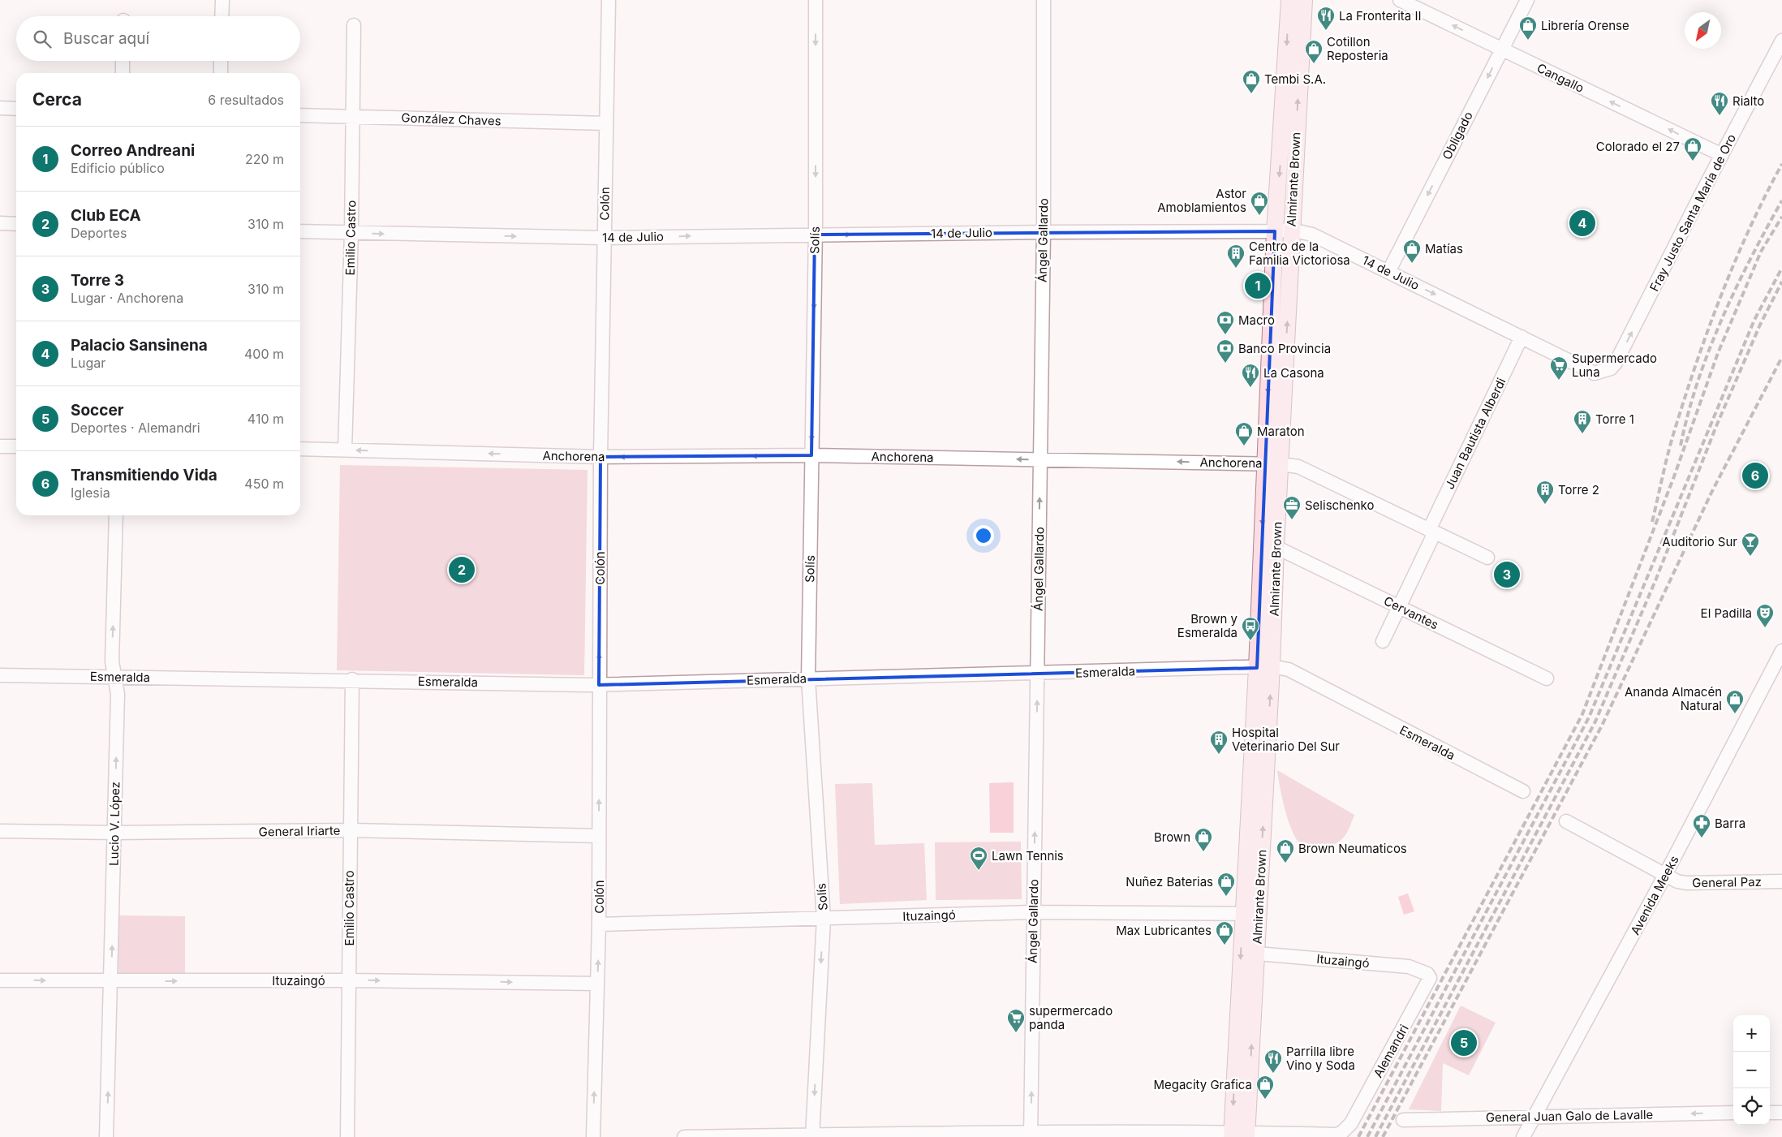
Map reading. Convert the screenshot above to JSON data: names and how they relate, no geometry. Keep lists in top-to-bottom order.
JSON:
{
  "streets": {
    "main road": ["Almirante Brown"],
    "street": [
      "Cangallo",
      "González Chaves",
      "Obligado",
      "Colón",
      "Fray Justo Santa María de Oro",
      "14 de Julio",
      "Emilio Castro",
      "Solís",
      "Ángel Gallardo",
      "Juan Bautista Alberdi",
      "Anchorena",
      "Cervantes",
      "Esmeralda",
      "Lucio V. López",
      "General Iriarte",
      "General Paz",
      "Avenida Meeks",
      "Ituzaingó",
      "Alemandri",
      "General Juan Galo de Lavalle"
    ]
  },
  "crossings": [
    ["Cangallo", "Obligado"],
    ["Cangallo", "Fray Justo Santa María de Oro"],
    ["González Chaves", "Colón"],
    ["González Chaves", "Emilio Castro"],
    ["Obligado", "14 de Julio"],
    ["Almirante Brown", "14 de Julio"],
    ["Almirante Brown", "Anchorena"],
    ["Almirante Brown", "Cervantes"],
    ["Almirante Brown", "Esmeralda"],
    ["Almirante Brown", "Ituzaingó"],
    ["Almirante Brown", "Alemandri"],
    ["Colón", "14 de Julio"],
    ["Colón", "Anchorena"],
    ["Colón", "Esmeralda"],
    ["Colón", "General Iriarte"],
    ["Colón", "Ituzaingó"],
    ["Fray Justo Santa María de Oro", "14 de Julio"],
    ["14 de Julio", "Emilio Castro"],
    ["14 de Julio", "Solís"],
    ["14 de Julio", "Ángel Gallardo"],
    ["14 de Julio", "Juan Bautista Alberdi"],
    ["Emilio Castro", "Anchorena"],
    ["Emilio Castro", "Esmeralda"],
    ["Emilio Castro", "General Iriarte"],
    ["Emilio Castro", "Ituzaingó"],
    ["Solís", "Anchorena"],
    ["Solís", "Esmeralda"],
    ["Solís", "Ituzaingó"],
    ["Ángel Gallardo", "Anchorena"],
    ["Ángel Gallardo", "Esmeralda"],
    ["Ángel Gallardo", "Ituzaingó"],
    ["Juan Bautista Alberdi", "Anchorena"],
    ["Juan Bautista Alberdi", "Cervantes"],
    ["Esmeralda", "Lucio V. López"],
    ["Lucio V. López", "General Iriarte"],
    ["Lucio V. López", "Ituzaingó"],
    ["General Paz", "Avenida Meeks"],
    ["Avenida Meeks", "General Juan Galo de Lavalle"],
    ["Ituzaingó", "Alemandri"]
  ],
  "one_way": [
    "Cangallo",
    "Obligado",
    "Colón",
    "Fray Justo Santa María de Oro",
    "14 de Julio",
    "Solís",
    "Ángel Gallardo",
    "Anchorena",
    "Lucio V. López",
    "Ituzaingó",
    "General Juan Galo de Lavalle"
  ],
  "places": {
    "restaurant": [
      "La Fronterita II",
      "Rialto",
      "La Casona",
      "Parrilla libre Vino y Soda"
    ],
    "shop": [
      "Librería Orense",
      "Cotillon Reposteria",
      "Tembi S.A.",
      "Colorado el 27",
      "Astor Amoblamientos",
      "Matías",
      "Maraton",
      "Ananda Almacén Natural",
      "Brown",
      "Brown Neumaticos",
      "Nuñez Baterias",
      "Max Lubricantes",
      "Megacity Grafica"
    ],
    "building": [
      "Centro de la Familia Victoriosa",
      "Torre 1",
      "Torre 2",
      "Hospital Veterinario Del Sur"
    ],
    "bank": ["Macro", "Banco Provincia"],
    "supermarket": ["Supermercado Luna", "supermercado panda"],
    "office": ["Selischenko"],
    "bar": ["Auditorio Sur"],
    "theatre": ["El Padilla"],
    "bus stop": ["Brown y Esmeralda"],
    "pharmacy": ["Barra"],
    "sports": ["Lawn Tennis"]
  },
  "north": "bottom left",
  "page": {
    "search": "Buscar aquí",
    "heading": ["Cerca", "6 resultados"],
    "list": [
      {
        "mark": "1",
        "name": "Correo Andreani",
        "note": "Edificio público",
        "value": "220 m"
      },
      {
        "mark": "2",
        "name": "Club ECA",
        "note": "Deportes",
        "value": "310 m"
      },
      {
        "mark": "3",
        "name": "Torre 3",
        "note": "Lugar · Anchorena",
        "value": "310 m"
      },
      {
        "mark": "4",
        "name": "Palacio Sansinena",
        "note": "Lugar",
        "value": "400 m"
      },
      {
        "mark": "5",
        "name": "Soccer",
        "note": "Deportes · Alemandri",
        "value": "410 m"
      },
      {
        "mark": "6",
        "name": "Transmitiendo Vida",
        "note": "Iglesia",
        "value": "450 m"
      }
    ],
    "pins": [
      "4",
      "1",
      "6",
      "2",
      "3",
      "5"
    ],
    "map_buttons": ["+", "−"]
  }
}
